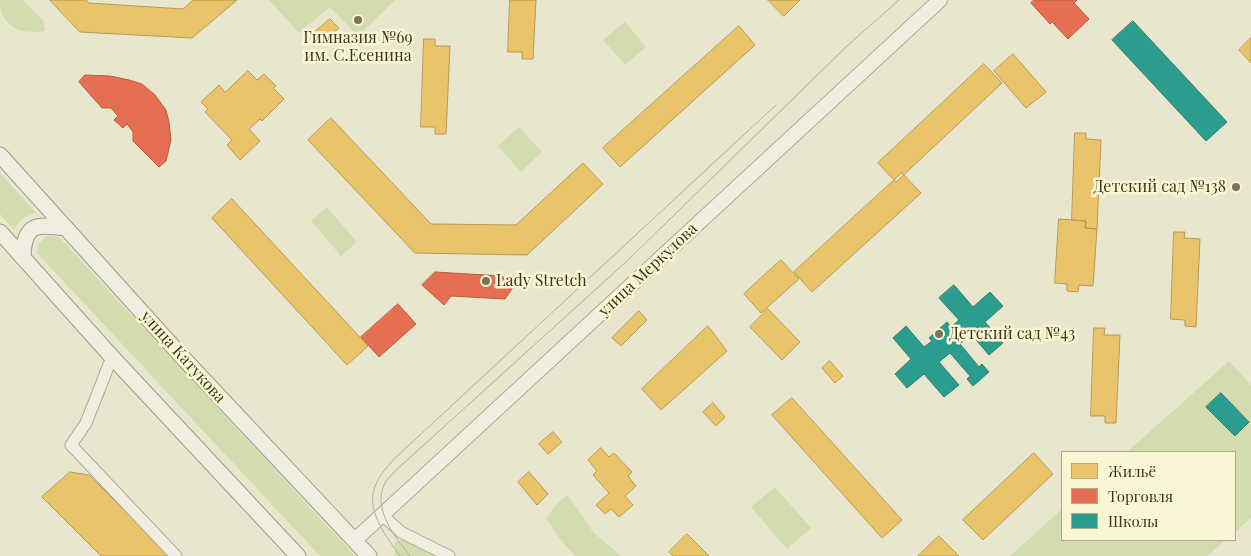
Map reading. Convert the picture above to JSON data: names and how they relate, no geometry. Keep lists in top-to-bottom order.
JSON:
{
  "streets": {
    "main road": ["улица Катукова"],
    "street": ["улица Меркулова"]
  },
  "crossings": [
    ["улица Меркулова", "улица Катукова"]
  ],
  "places": [
    "Гимназия №69 им. С.Есенина",
    "Детский сад №138",
    "Lady Stretch",
    "Детский сад №43"
  ],
  "legend": ["Жильё", "Торговля", "Школы"]
}
